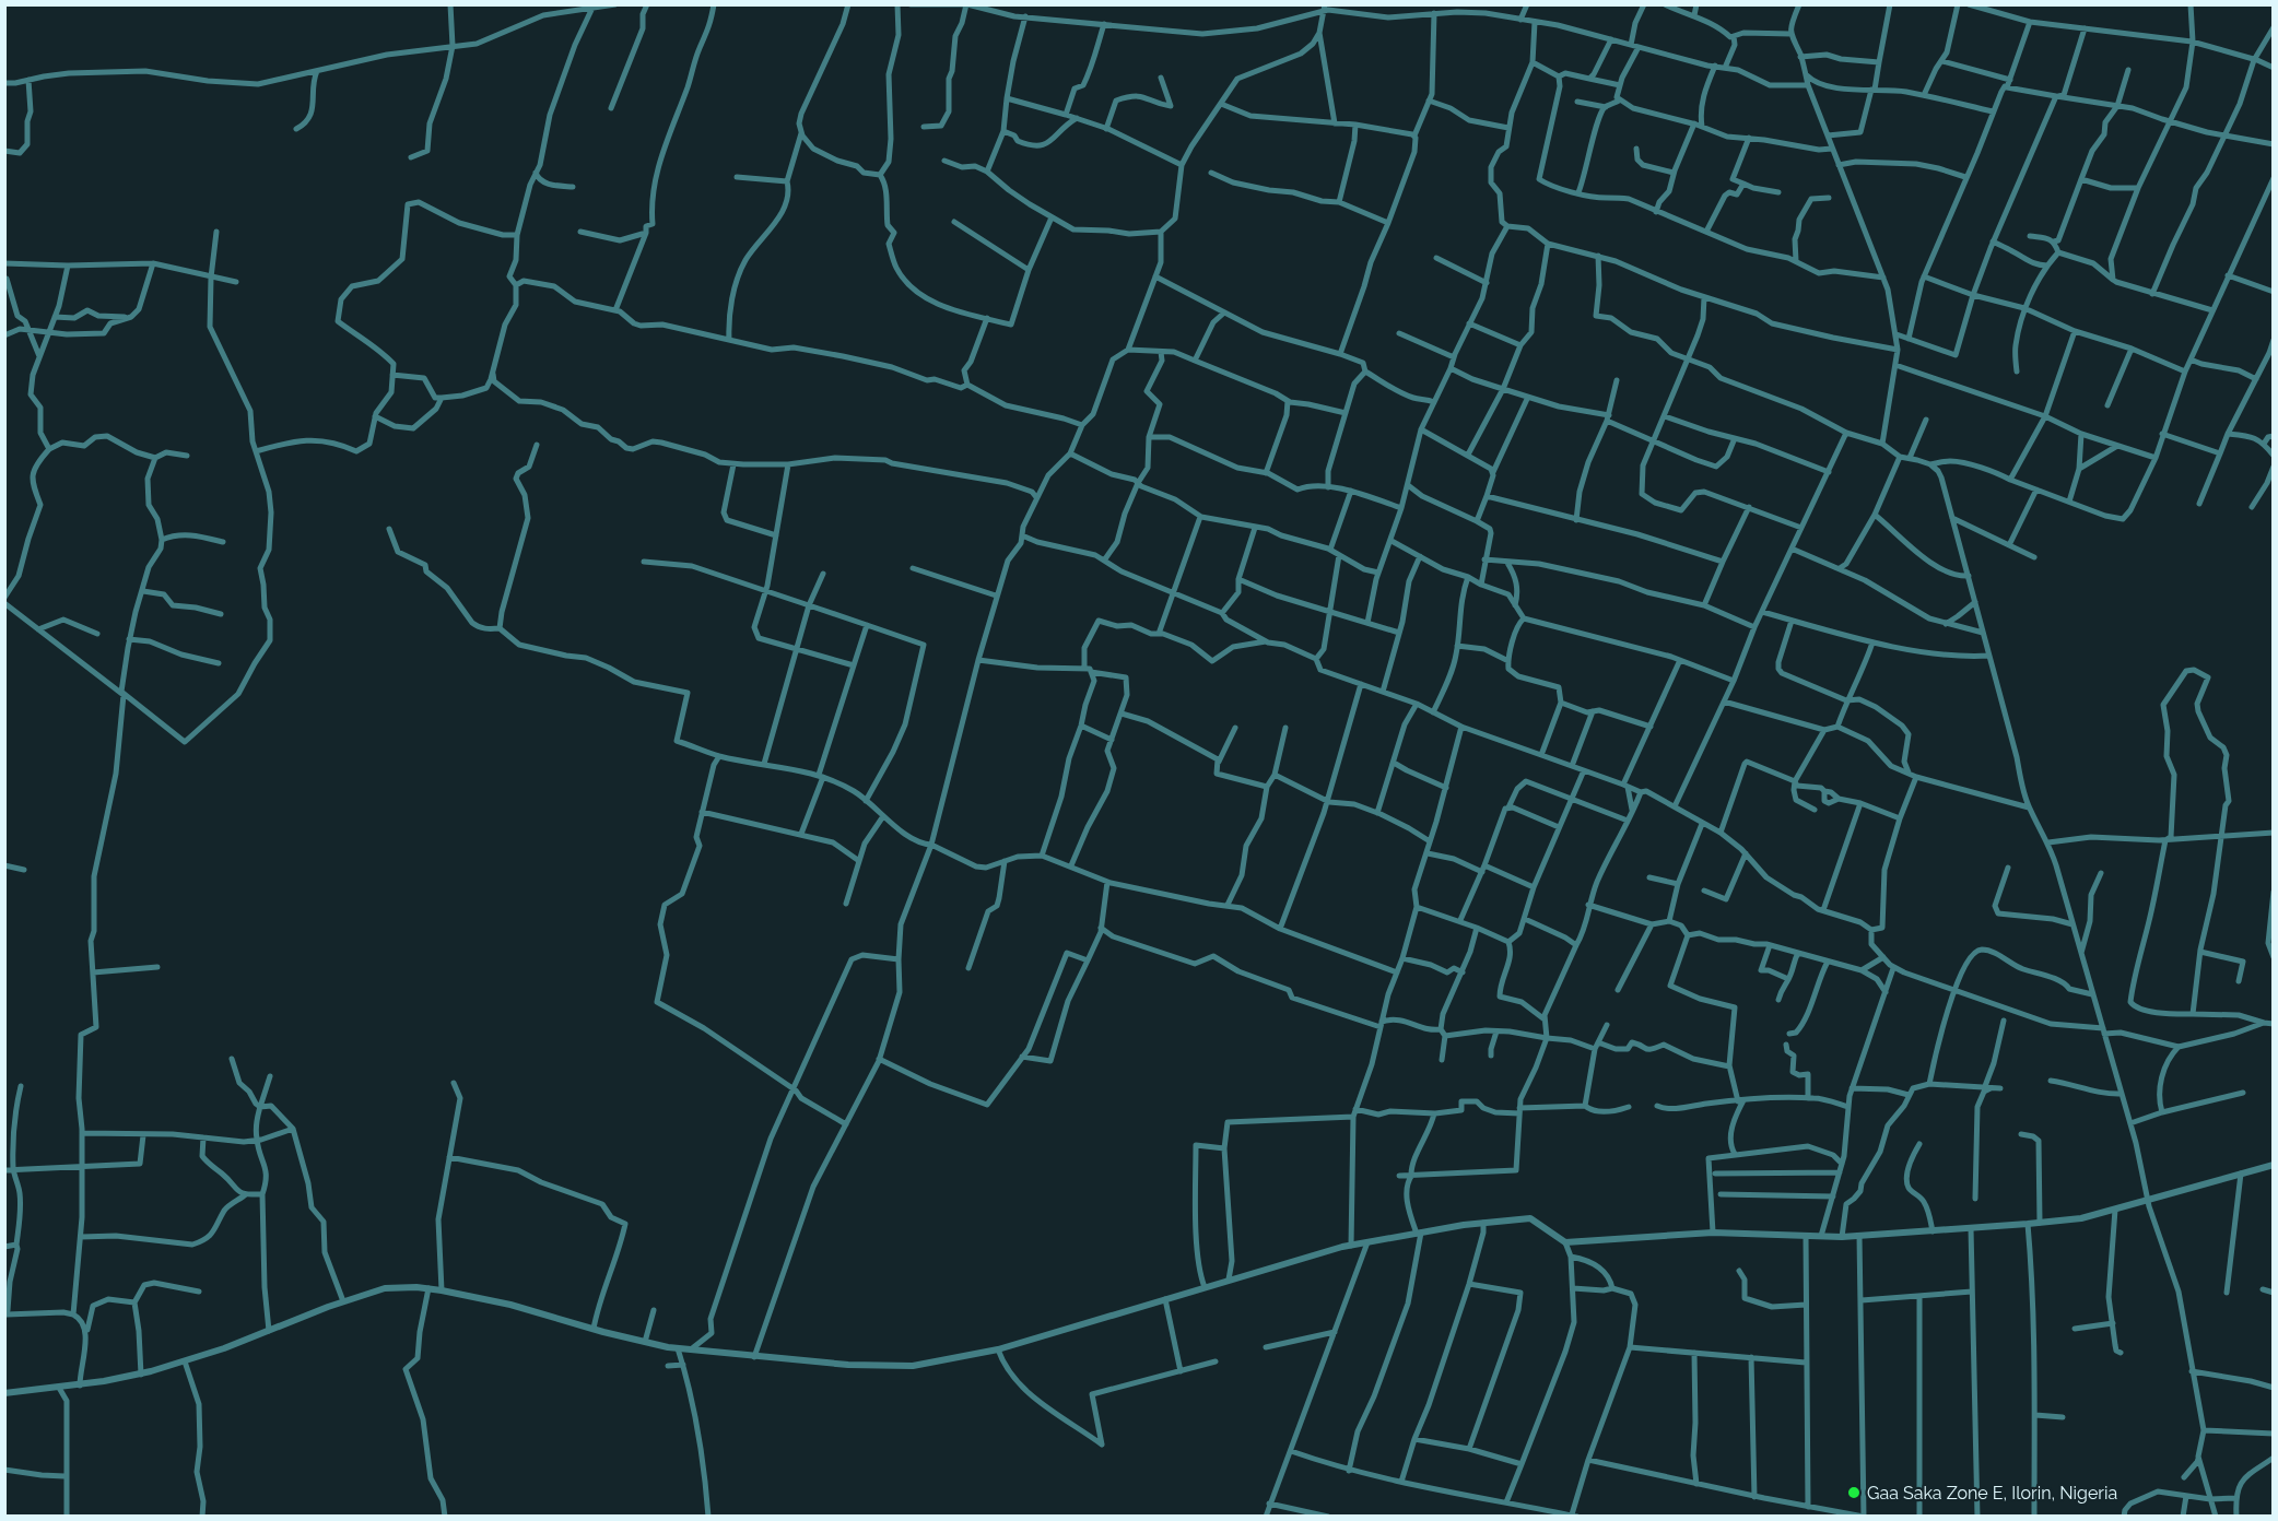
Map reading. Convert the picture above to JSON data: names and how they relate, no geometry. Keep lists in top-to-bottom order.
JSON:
{
  "places": ["Gaa Saka Zone E, Ilorin, Nigeria"]
}
